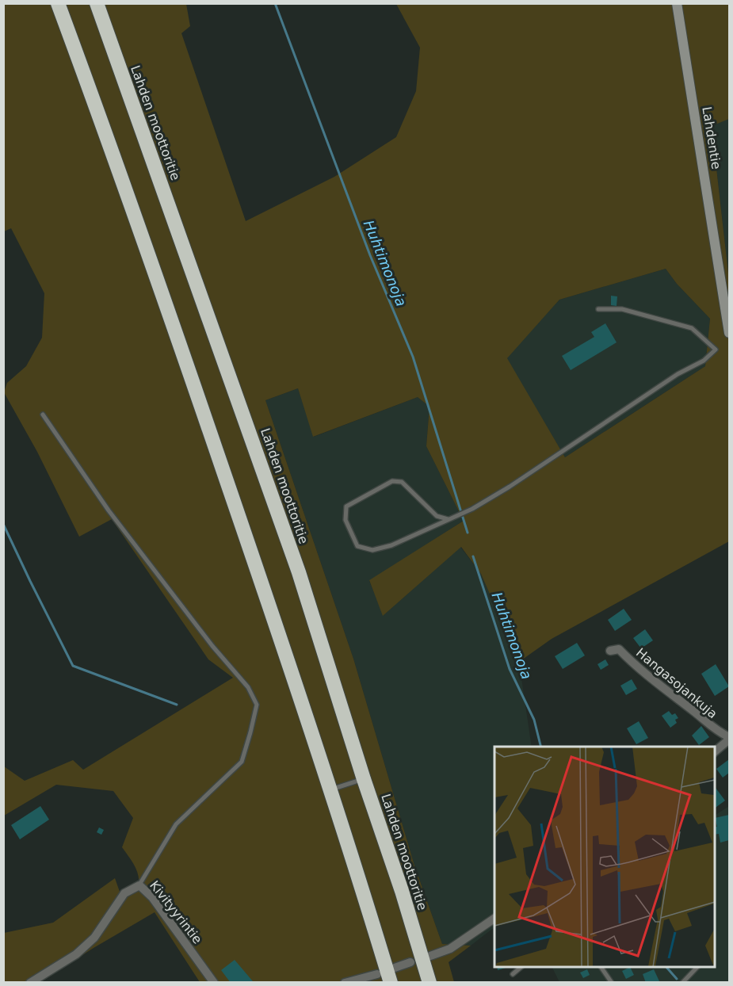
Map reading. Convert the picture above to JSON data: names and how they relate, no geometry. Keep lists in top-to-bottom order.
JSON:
{
  "streets": {
    "highway": ["Lahden moottoritie"],
    "main road": ["Lahdentie"],
    "street": ["Hangasojankuja", "Kivityyrintie"]
  },
  "water": ["Huhtimonoja"]
}
